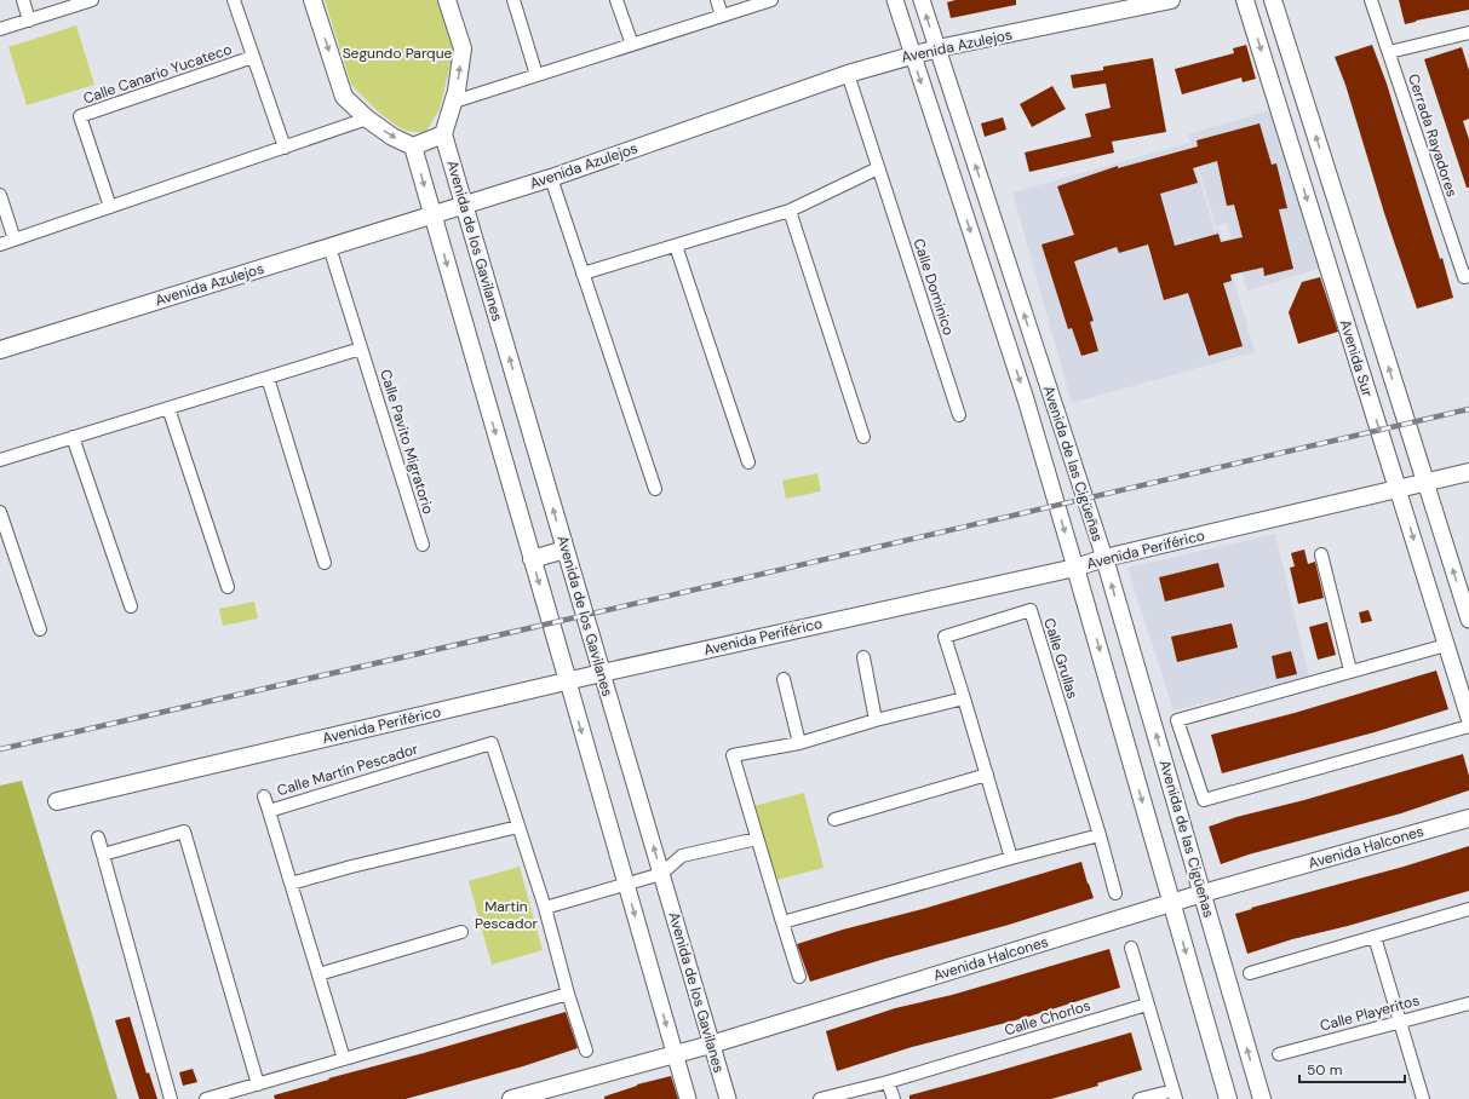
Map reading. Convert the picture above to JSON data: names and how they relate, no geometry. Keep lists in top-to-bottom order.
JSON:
{
  "streets": {
    "main road": [
      "Avenida Azulejos",
      "Avenida de los Gavilanes",
      "Avenida Sur",
      "Avenida de las Cigüeñas",
      "Avenida Periférico",
      "Avenida Halcones"
    ],
    "street": [
      "Calle Canario Yucateco",
      "Cerrada Rayadores",
      "Calle Dominico",
      "Calle Pavito Migratorio",
      "Calle Grullas",
      "Calle Martín Pescador",
      "Calle Playeritos",
      "Calle Chorlos"
    ]
  },
  "crossings": [
    ["Avenida Azulejos", "Avenida de los Gavilanes"],
    ["Avenida Azulejos", "Calle Dominico"],
    ["Avenida Azulejos", "Calle Pavito Migratorio"],
    ["Avenida Azulejos", "Avenida de las Cigüeñas"],
    ["Avenida de los Gavilanes", "Avenida Periférico"],
    ["Avenida de los Gavilanes", "Avenida Halcones"],
    ["Avenida Sur", "Avenida Periférico"],
    ["Avenida de las Cigüeñas", "Avenida Periférico"],
    ["Avenida de las Cigüeñas", "Avenida Halcones"]
  ],
  "parks": ["Segundo Parque", "Martin Pescador"],
  "scale_bar": "50 m"
}
